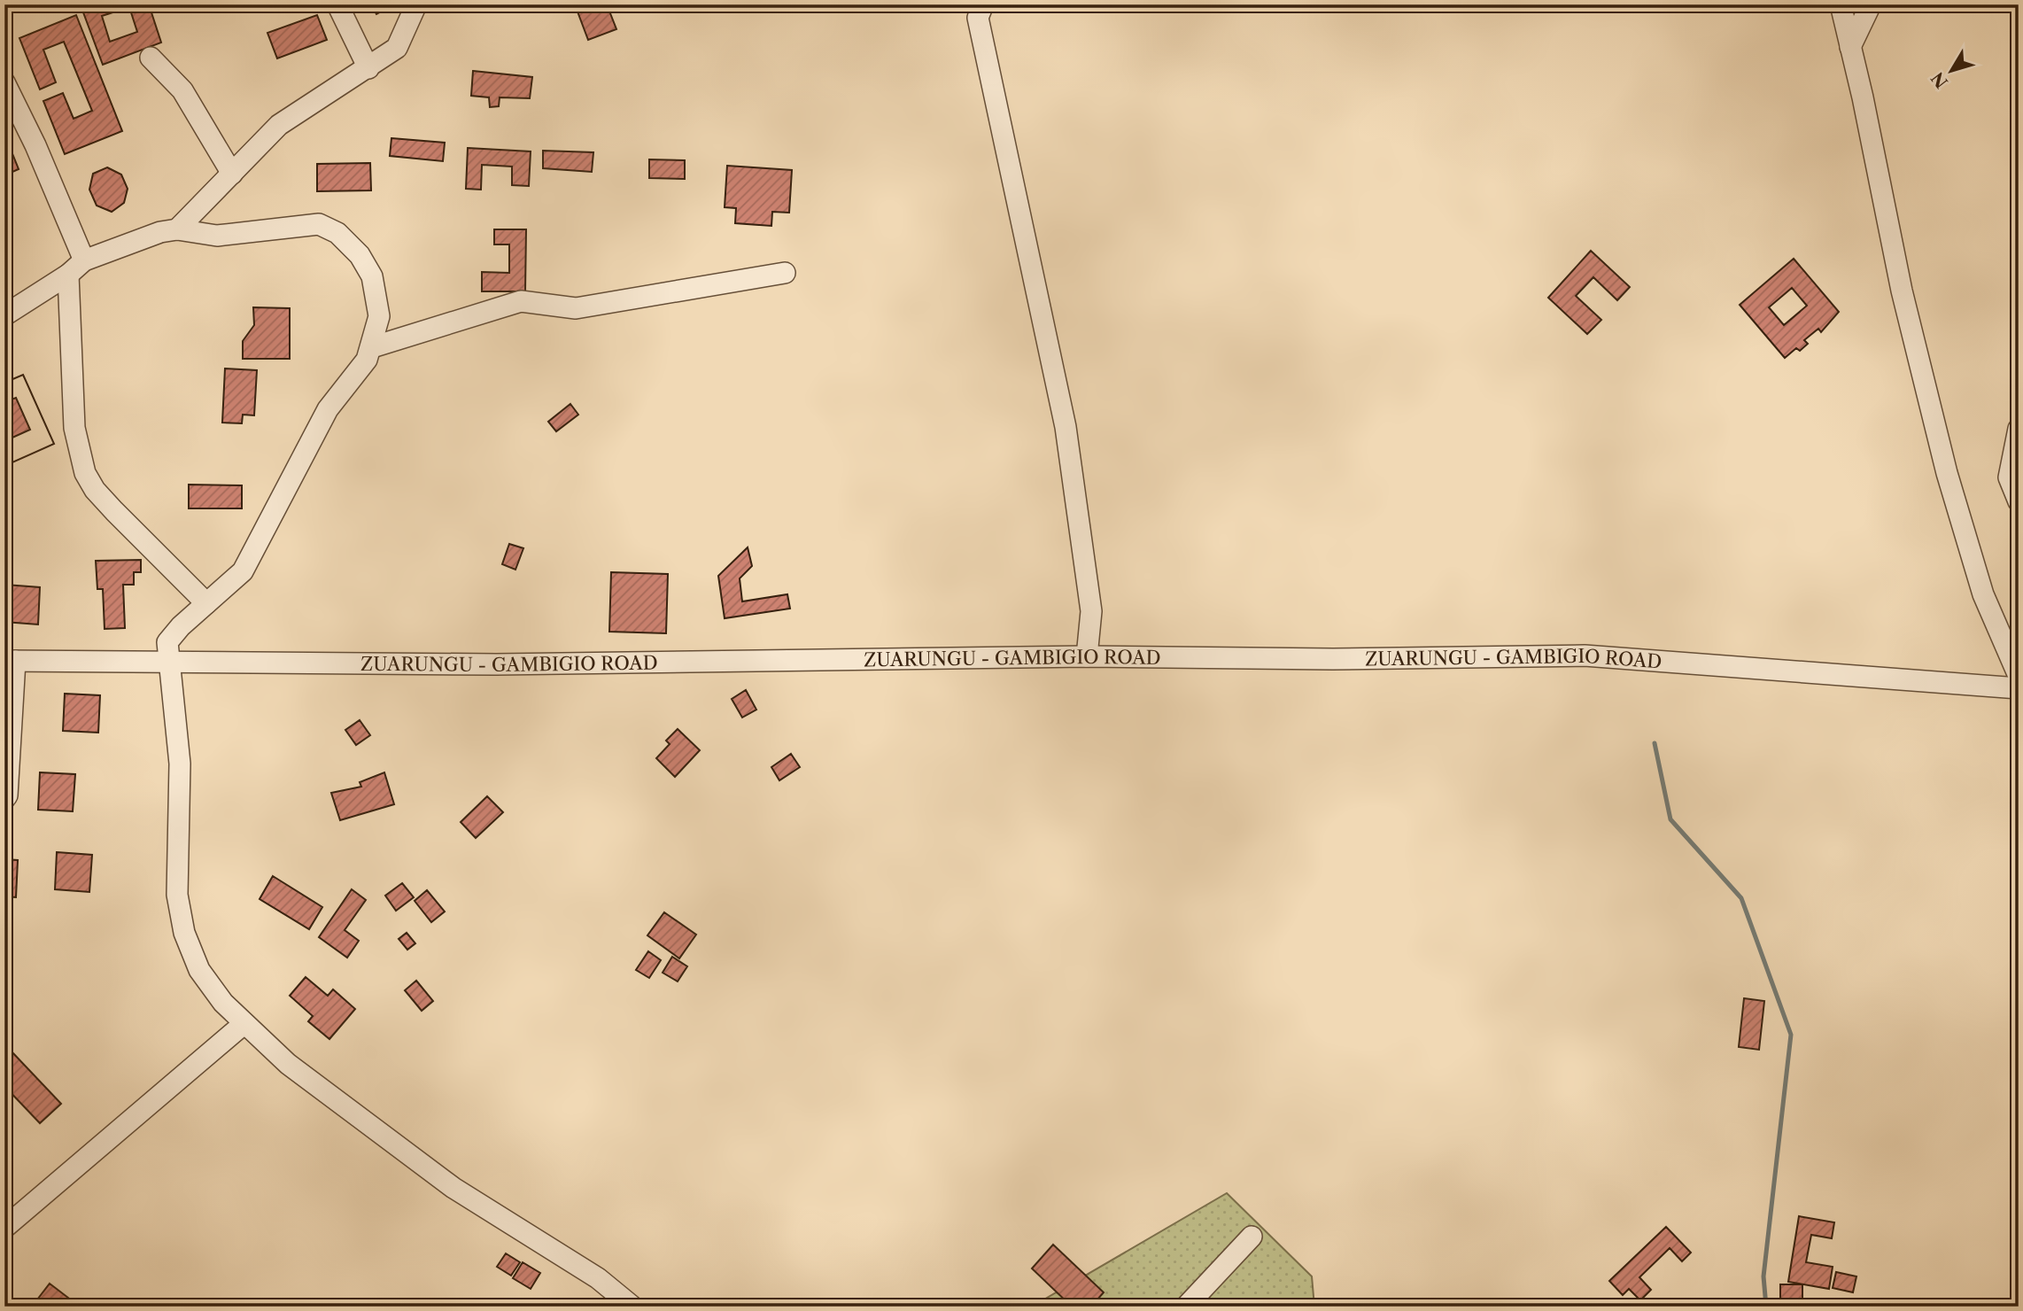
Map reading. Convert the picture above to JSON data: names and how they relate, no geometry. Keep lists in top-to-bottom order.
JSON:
{
  "streets": {
    "street": ["ZUARUNGU - GAMBIGIO ROAD"]
  },
  "north": "bottom left"
}
